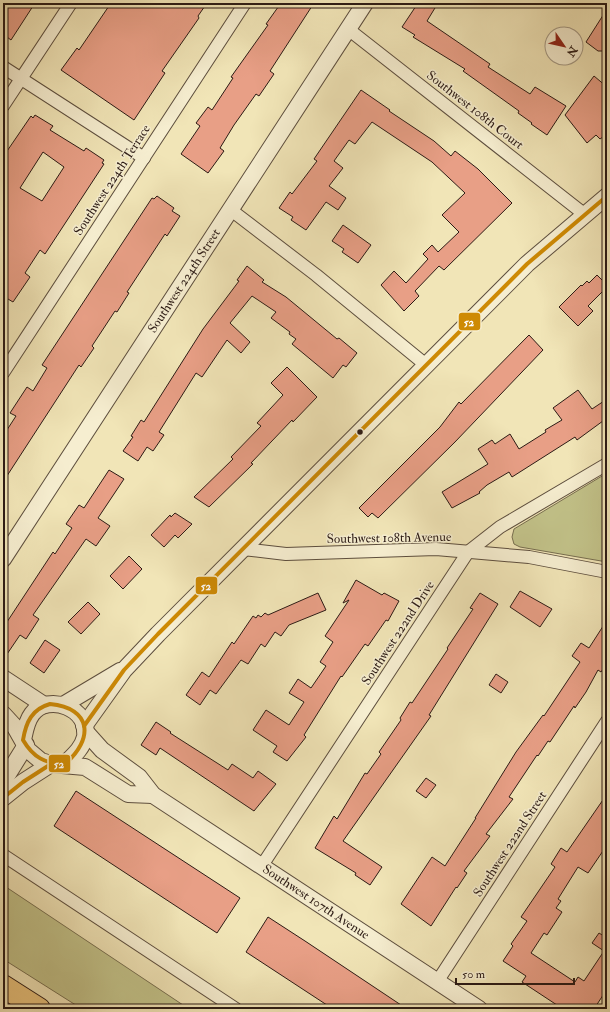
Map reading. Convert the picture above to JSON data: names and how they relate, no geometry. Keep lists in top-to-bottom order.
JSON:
{
  "streets": {
    "street": [
      "Southwest 108th Court",
      "Southwest 224th Terrace",
      "Southwest 224th Street",
      "Southwest 108th Avenue",
      "Southwest 222nd Drive",
      "Southwest 222nd Street",
      "Southwest 107th Avenue"
    ]
  },
  "crossings": [
    ["Southwest 108th Court", "Southwest 224th Street"],
    ["Southwest 108th Avenue", "Southwest 222nd Drive"],
    ["Southwest 222nd Drive", "Southwest 107th Avenue"],
    ["Southwest 222nd Street", "Southwest 107th Avenue"]
  ],
  "lines": ["transit line 52"],
  "scale_bar": "50 m",
  "north": "bottom right"
}
